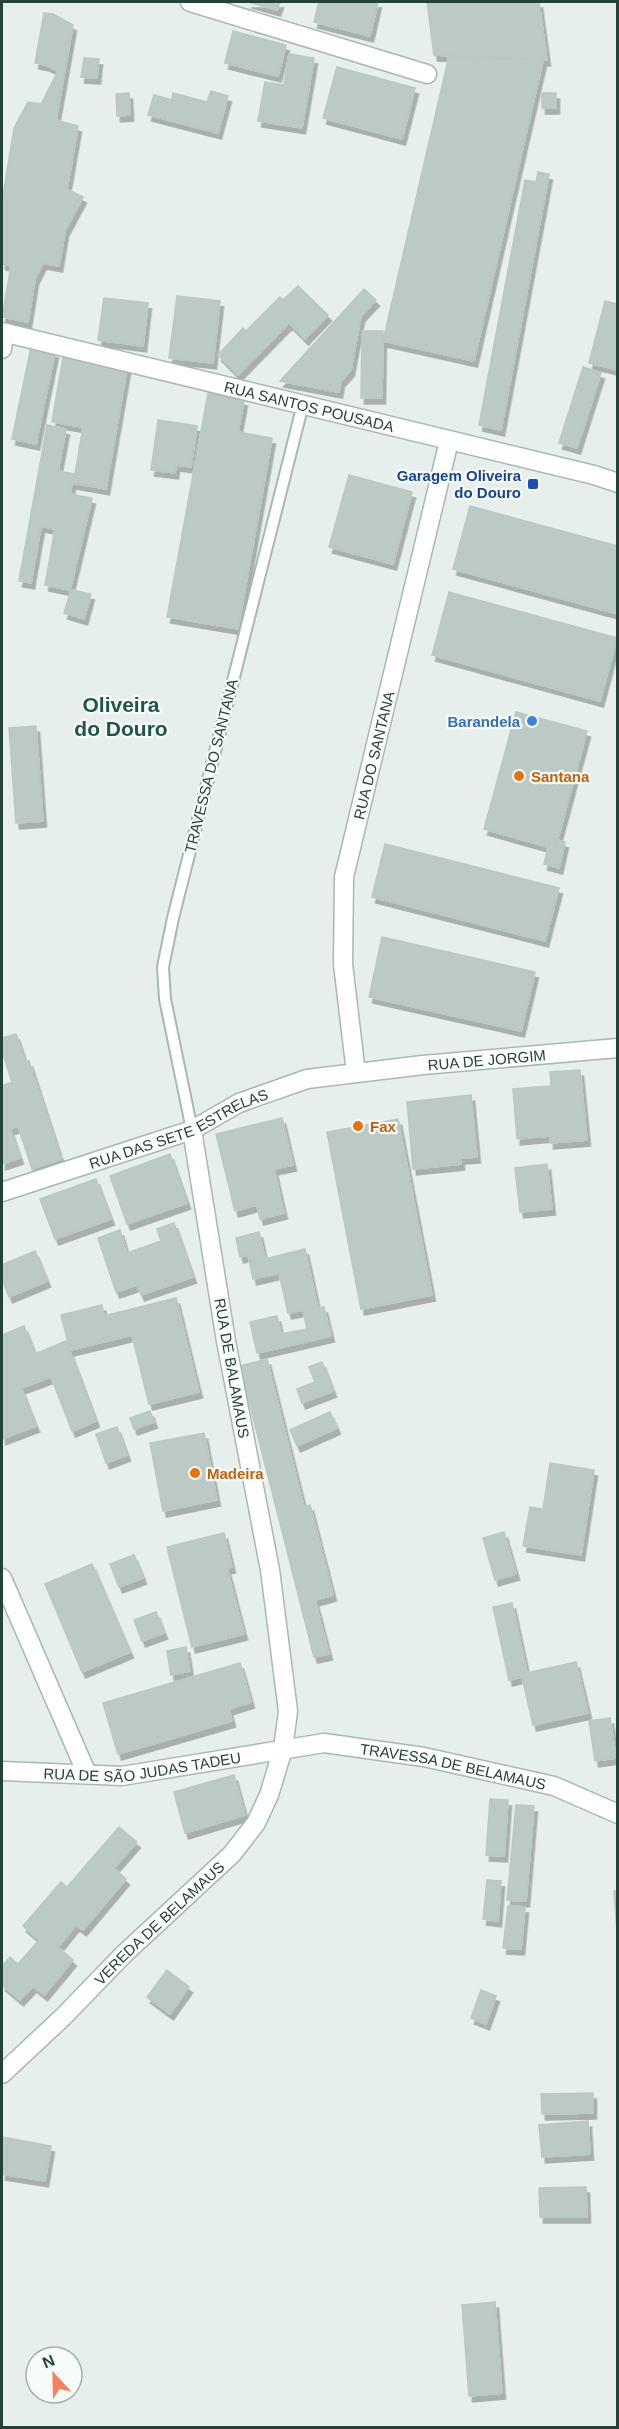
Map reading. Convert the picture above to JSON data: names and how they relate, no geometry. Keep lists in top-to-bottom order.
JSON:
{
  "streets": {
    "street": [
      "RUA SANTOS POUSADA",
      "RUA DO SANTANA",
      "RUA DE JORGIM",
      "RUA DAS SETE ESTRELAS",
      "RUA DE BALAMAUS",
      "RUA DE SÃO JUDAS TADEU",
      "TRAVESSA DE BELAMAUS",
      "VEREDA DE BELAMAUS"
    ],
    "lane": ["TRAVESSA DO SANTANA"]
  },
  "crossings": [
    ["RUA SANTOS POUSADA", "RUA DO SANTANA"],
    ["RUA SANTOS POUSADA", "TRAVESSA DO SANTANA"],
    ["RUA DO SANTANA", "RUA DE JORGIM"],
    ["RUA DO SANTANA", "RUA DAS SETE ESTRELAS"],
    ["TRAVESSA DO SANTANA", "RUA DAS SETE ESTRELAS"],
    ["TRAVESSA DO SANTANA", "RUA DE BALAMAUS"],
    ["RUA DE JORGIM", "RUA DAS SETE ESTRELAS"],
    ["RUA DAS SETE ESTRELAS", "RUA DE BALAMAUS"],
    ["RUA DE BALAMAUS", "RUA DE SÃO JUDAS TADEU"],
    ["RUA DE BALAMAUS", "TRAVESSA DE BELAMAUS"],
    ["RUA DE BALAMAUS", "VEREDA DE BELAMAUS"],
    ["RUA DE SÃO JUDAS TADEU", "TRAVESSA DE BELAMAUS"],
    ["RUA DE SÃO JUDAS TADEU", "VEREDA DE BELAMAUS"],
    ["TRAVESSA DE BELAMAUS", "VEREDA DE BELAMAUS"]
  ],
  "districts": ["Oliveira do Douro"],
  "places": {
    "transit": ["Garagem Oliveira do Douro"],
    "other": [
      "Barandela",
      "Santana",
      "Fax",
      "Madeira"
    ]
  },
  "north": "top"
}
